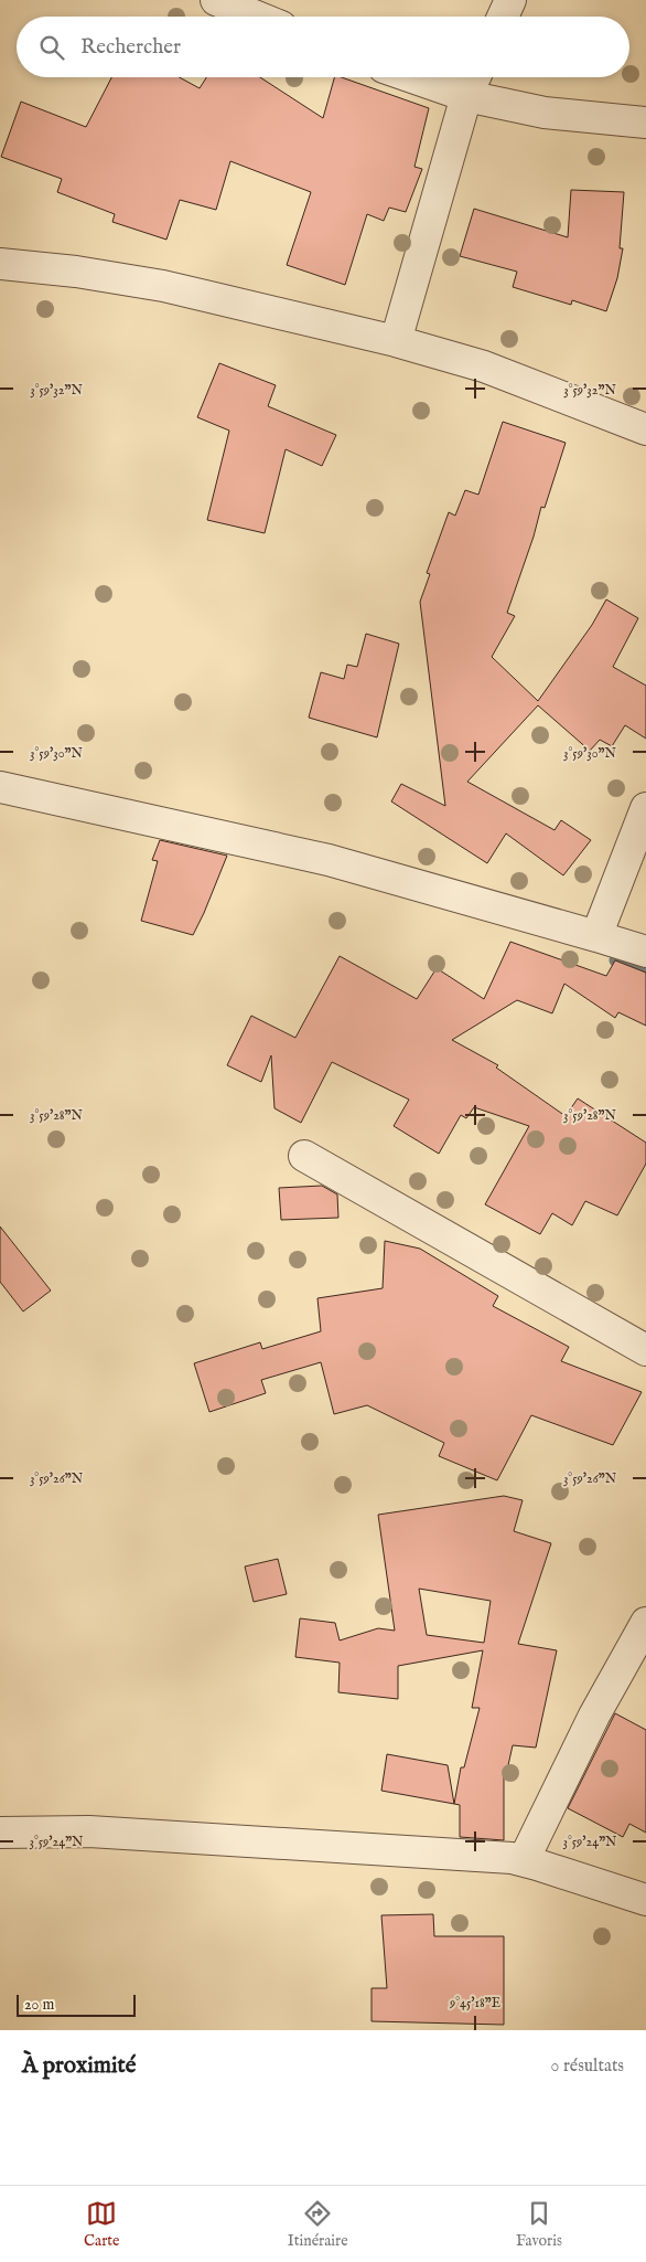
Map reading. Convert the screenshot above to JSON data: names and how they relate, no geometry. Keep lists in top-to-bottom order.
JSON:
{
  "scale_bar": "20 m",
  "page": {
    "search": "Rechercher",
    "scale": "20 m",
    "heading": ["À proximité", "0 résultats"],
    "nav": ["Carte", "Itinéraire", "Favoris"]
  },
  "coordinates": [
    "3°59'32\"N",
    "3°59'30\"N",
    "3°59'28\"N",
    "3°59'26\"N",
    "3°59'24\"N",
    "9°45'18\"E"
  ]
}
